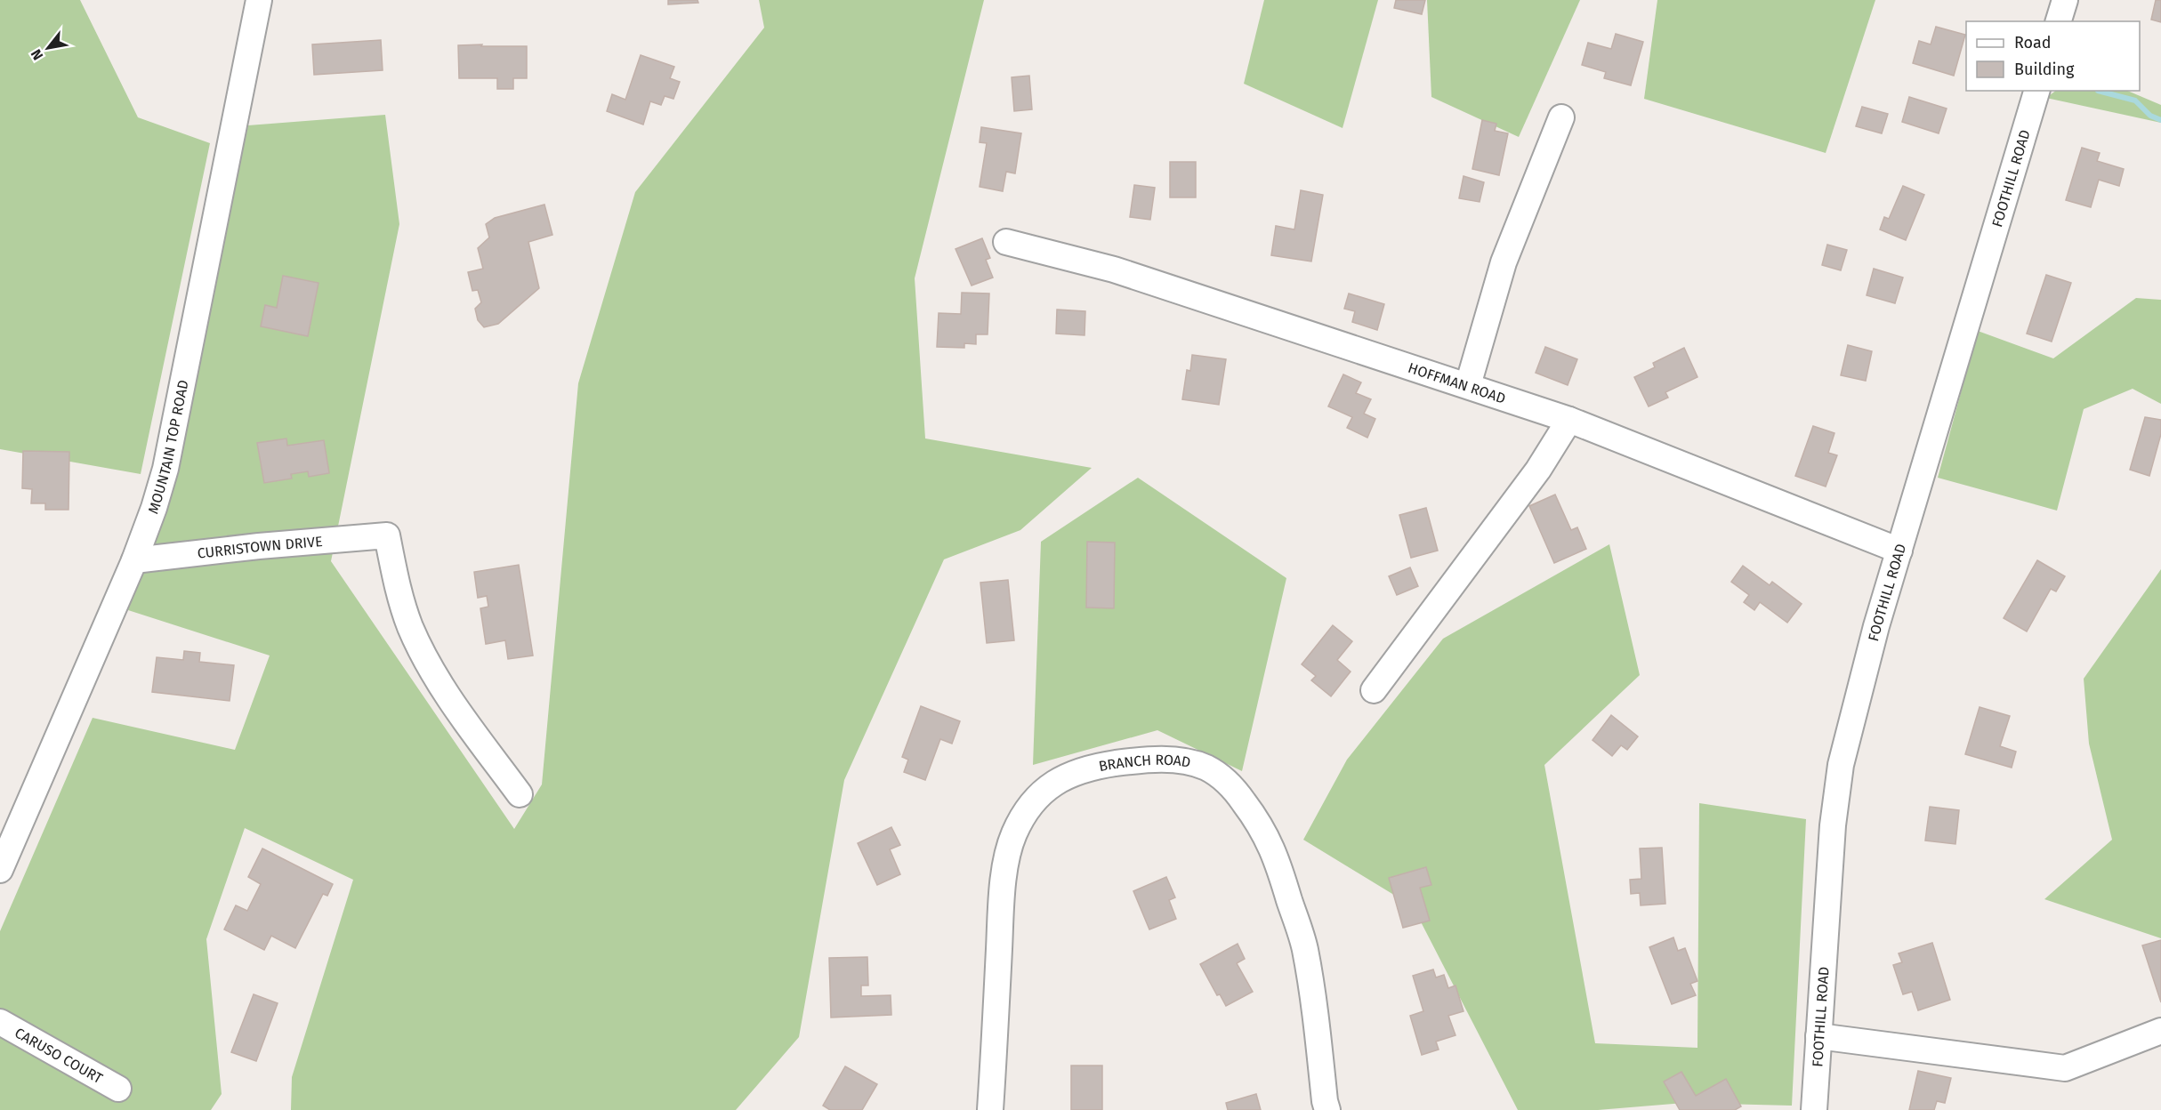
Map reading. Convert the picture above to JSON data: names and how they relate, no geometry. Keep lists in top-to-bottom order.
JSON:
{
  "streets": {
    "street": [
      "FOOTHILL ROAD",
      "HOFFMAN ROAD",
      "MOUNTAIN TOP ROAD",
      "CURRISTOWN DRIVE",
      "BRANCH ROAD",
      "CARUSO COURT"
    ]
  },
  "crossings": [
    ["FOOTHILL ROAD", "HOFFMAN ROAD"],
    ["MOUNTAIN TOP ROAD", "CURRISTOWN DRIVE"]
  ],
  "legend": ["Road", "Building"],
  "north": "bottom left"
}
